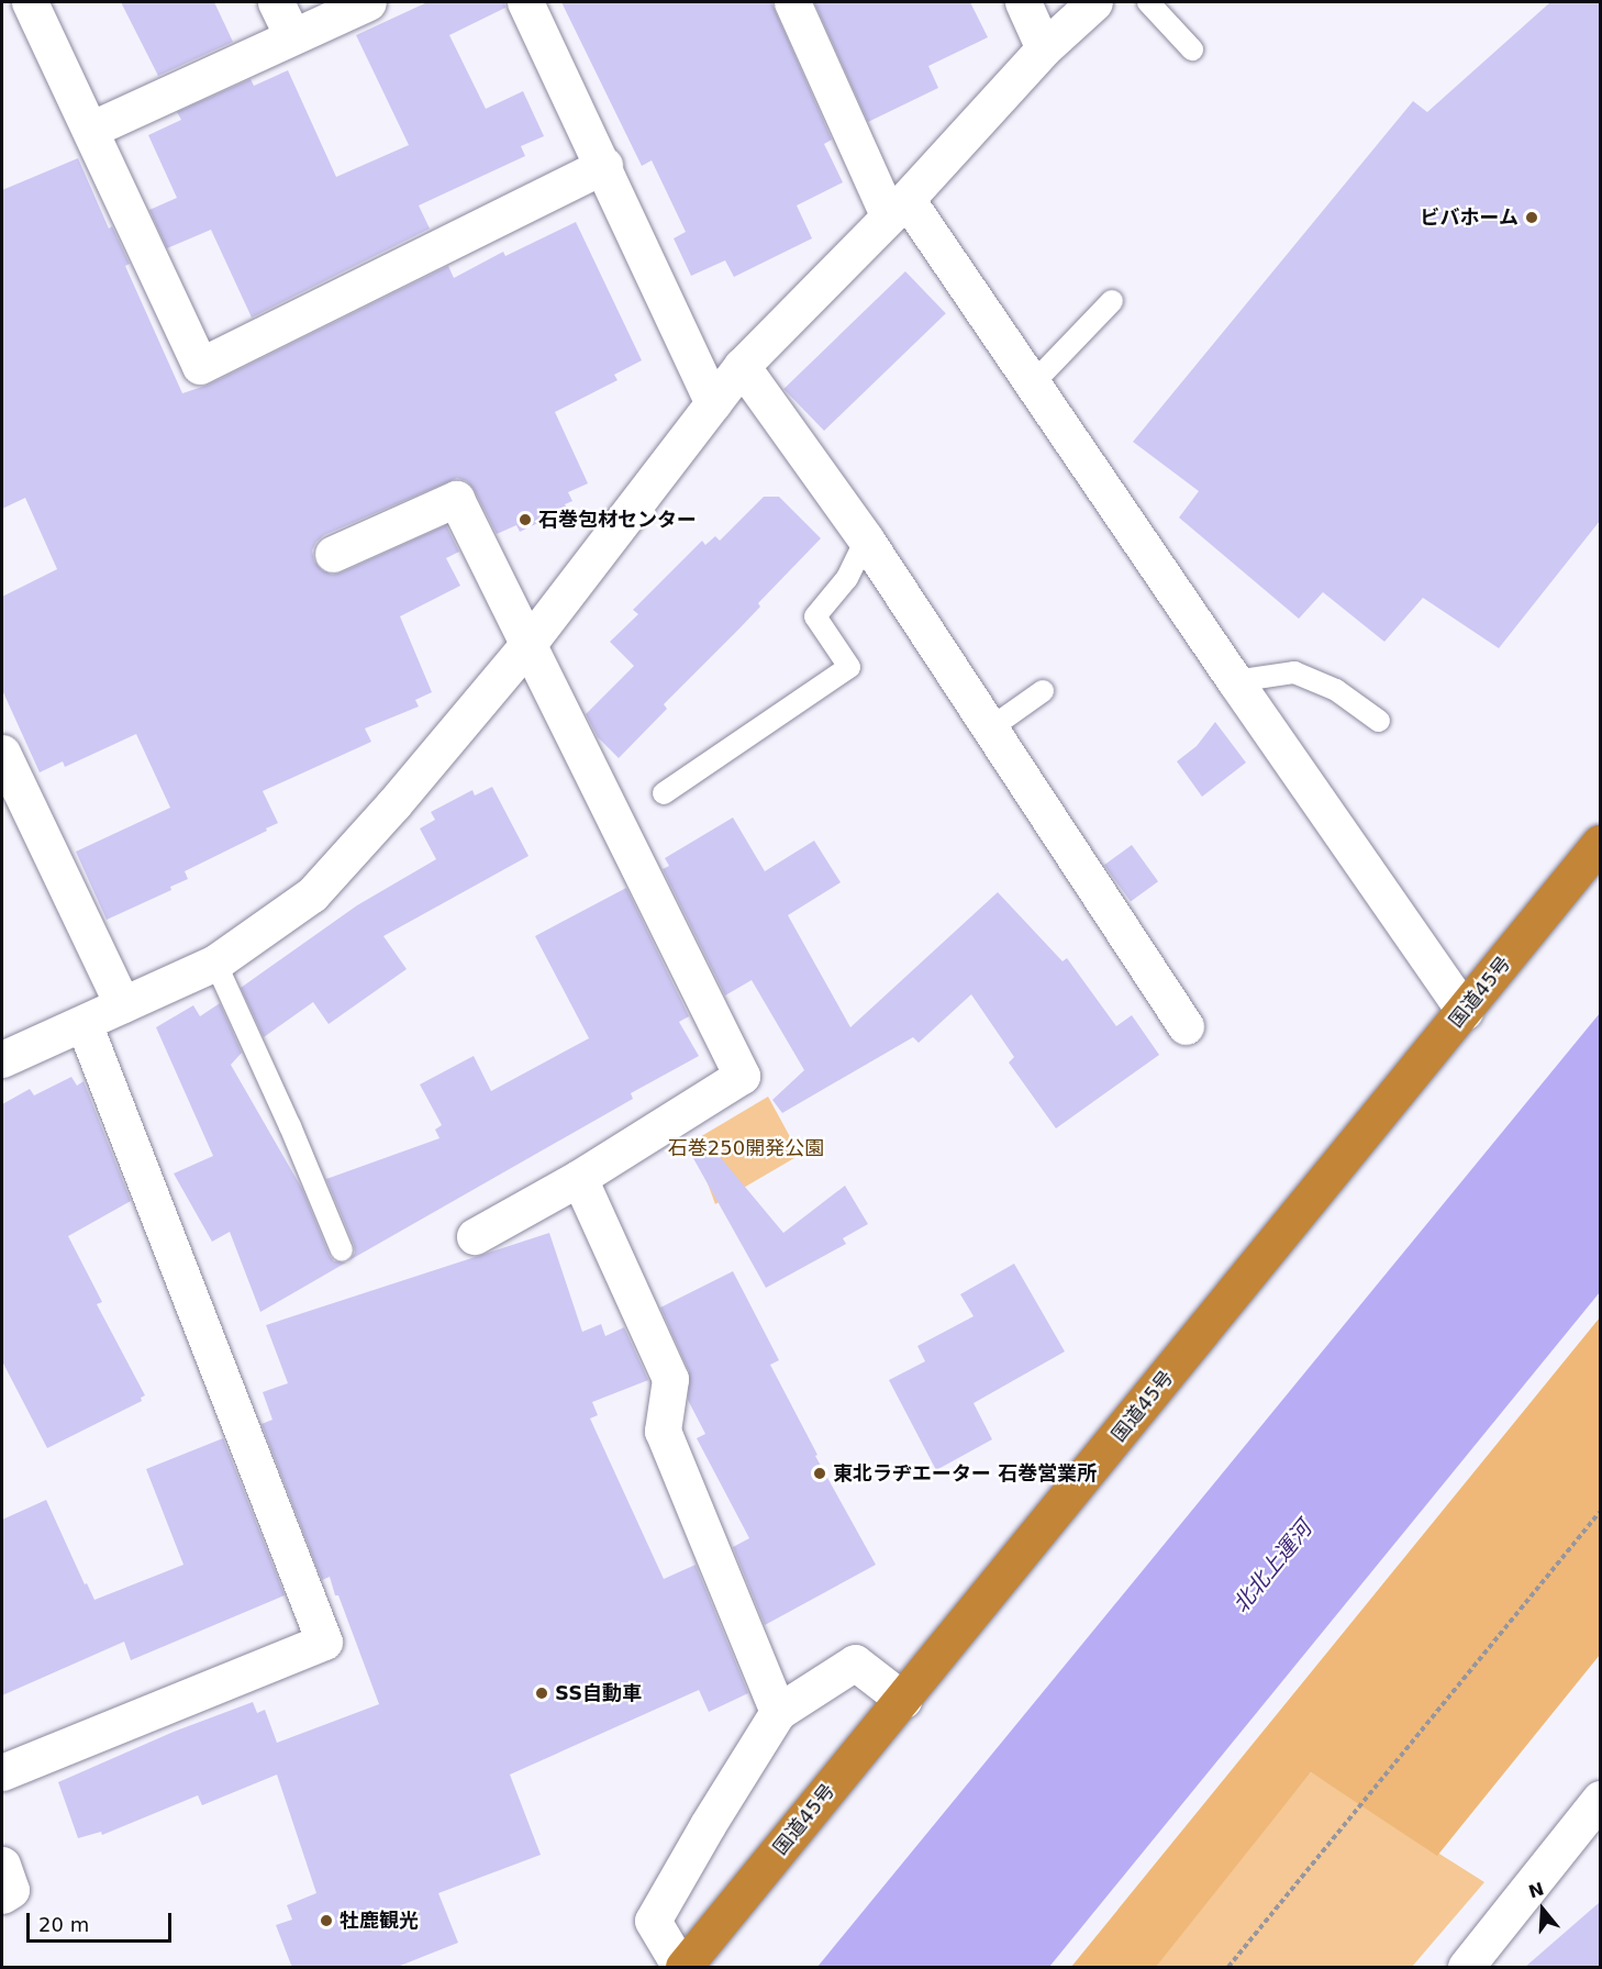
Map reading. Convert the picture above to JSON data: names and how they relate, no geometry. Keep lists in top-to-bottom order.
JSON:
{
  "streets": {
    "highway": ["国道45号"]
  },
  "water": ["北北上運河"],
  "parks": ["石巻250開発公園"],
  "places": [
    "ビバホーム",
    "石巻包材センター",
    "東北ラヂエーター 石巻営業所",
    "SS自動車",
    "牡鹿観光"
  ],
  "scale_bar": "20 m",
  "north": "top"
}
